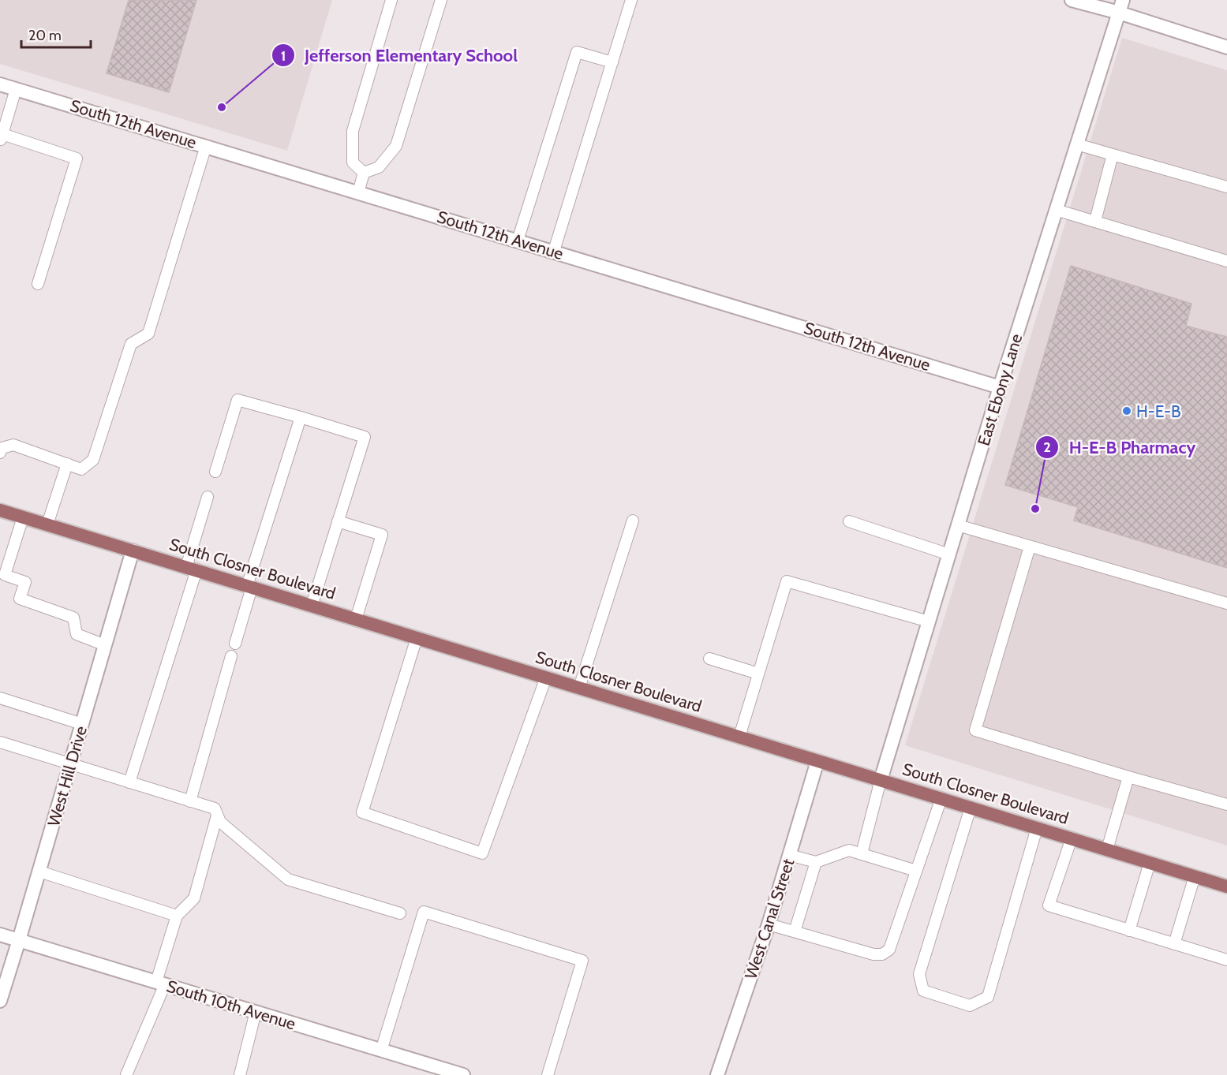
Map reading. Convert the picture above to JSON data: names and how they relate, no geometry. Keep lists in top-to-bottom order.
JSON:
{
  "streets": {
    "main road": ["South Closner Boulevard"],
    "street": [
      "South 12th Avenue",
      "East Ebony Lane",
      "West Hill Drive",
      "West Canal Street",
      "South 10th Avenue"
    ]
  },
  "crossings": [
    ["South 12th Avenue", "East Ebony Lane"],
    ["East Ebony Lane", "South Closner Boulevard"],
    ["South Closner Boulevard", "West Hill Drive"],
    ["South Closner Boulevard", "West Canal Street"],
    ["West Hill Drive", "South 10th Avenue"]
  ],
  "places": ["Jefferson Elementary School", "H-E-B", "H-E-B Pharmacy"],
  "scale_bar": "20 m"
}
